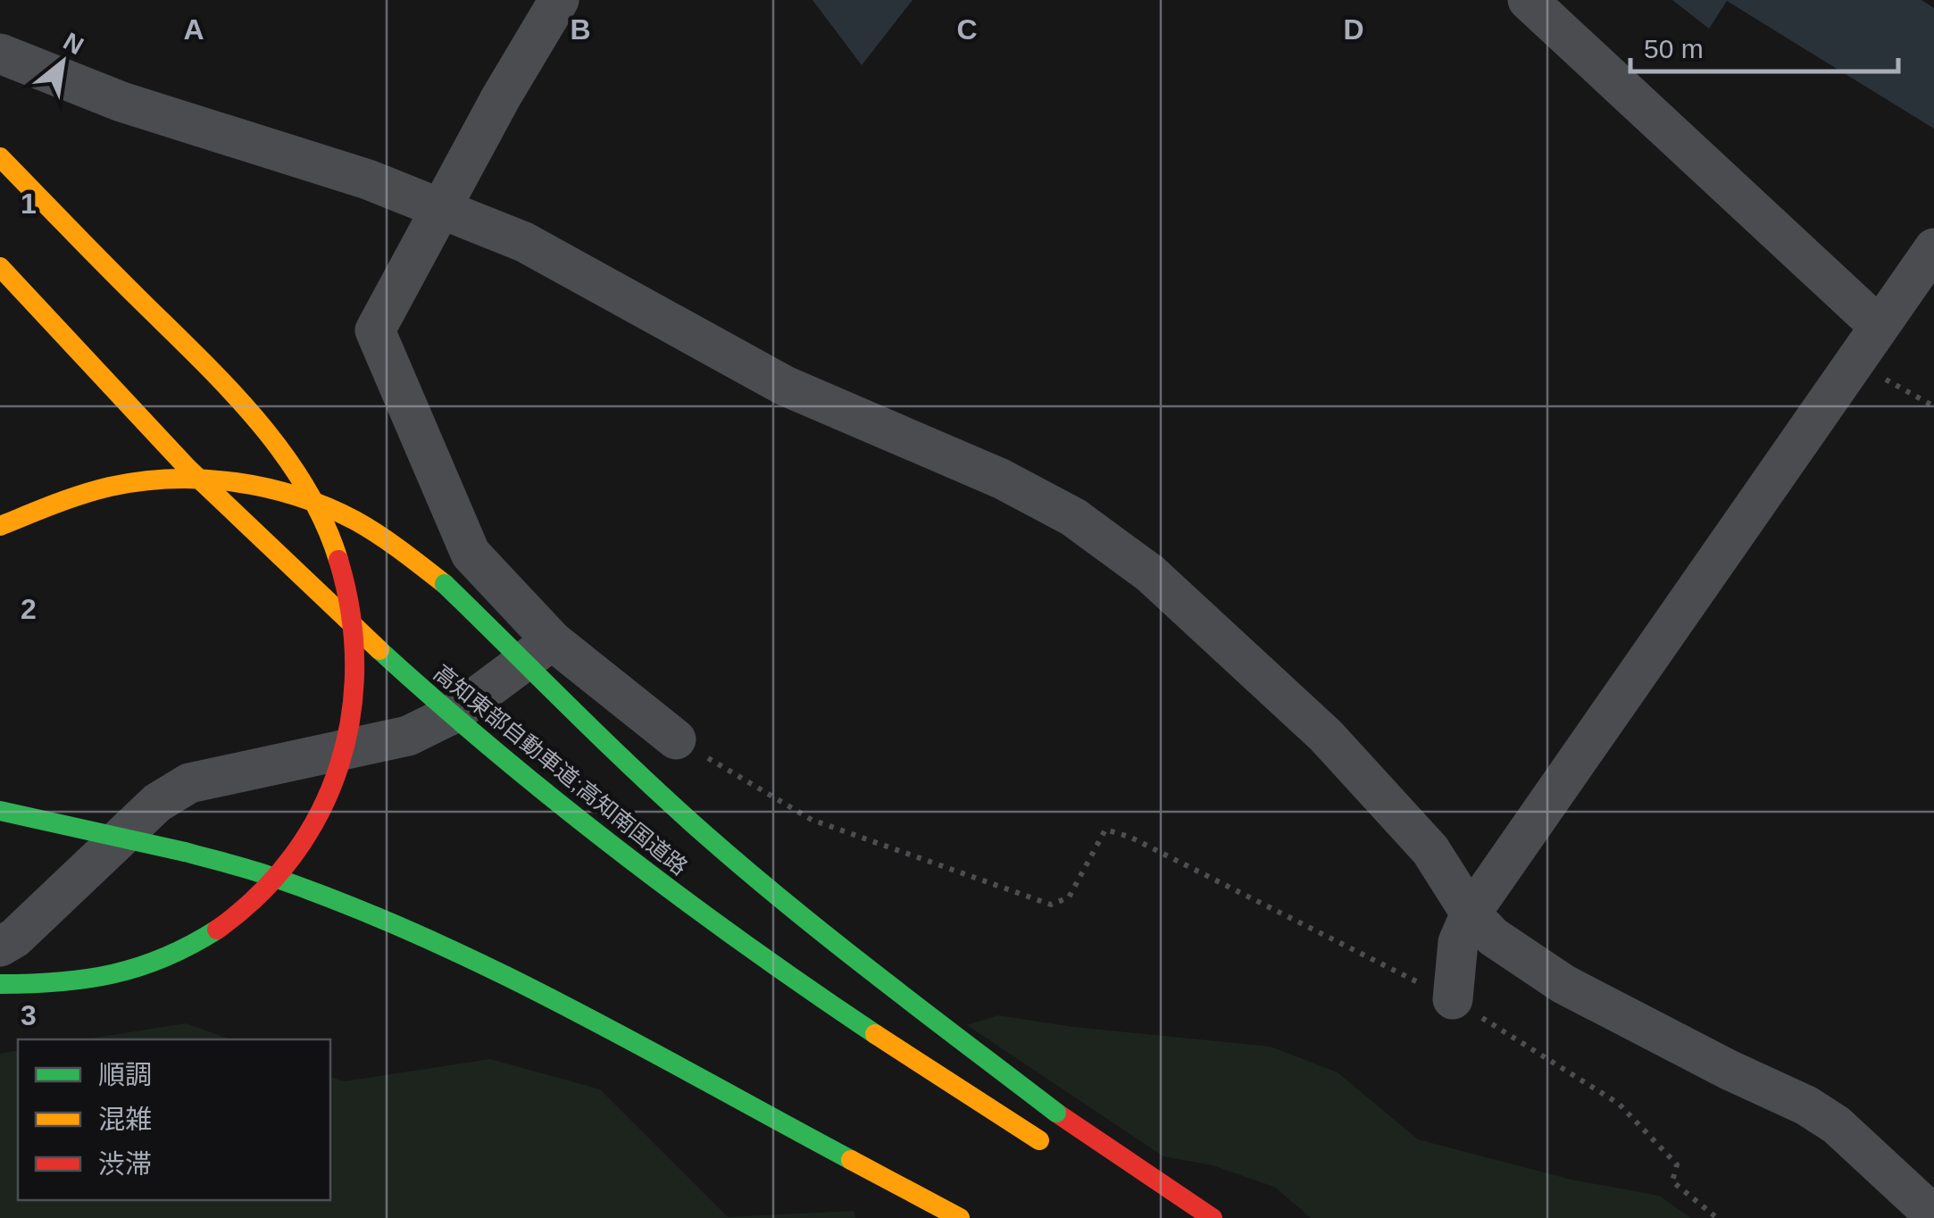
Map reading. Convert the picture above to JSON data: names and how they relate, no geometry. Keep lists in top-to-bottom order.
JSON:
{
  "streets": {
    "highway": ["高知東部自動車道;高知南国道路"]
  },
  "legend": ["順調", "混雑", "渋滞"],
  "scale_bar": "50 m",
  "north": "top right",
  "grid": {
    "columns": [
      "A",
      "B",
      "C",
      "D"
    ],
    "rows": ["1", "2", "3"]
  }
}
